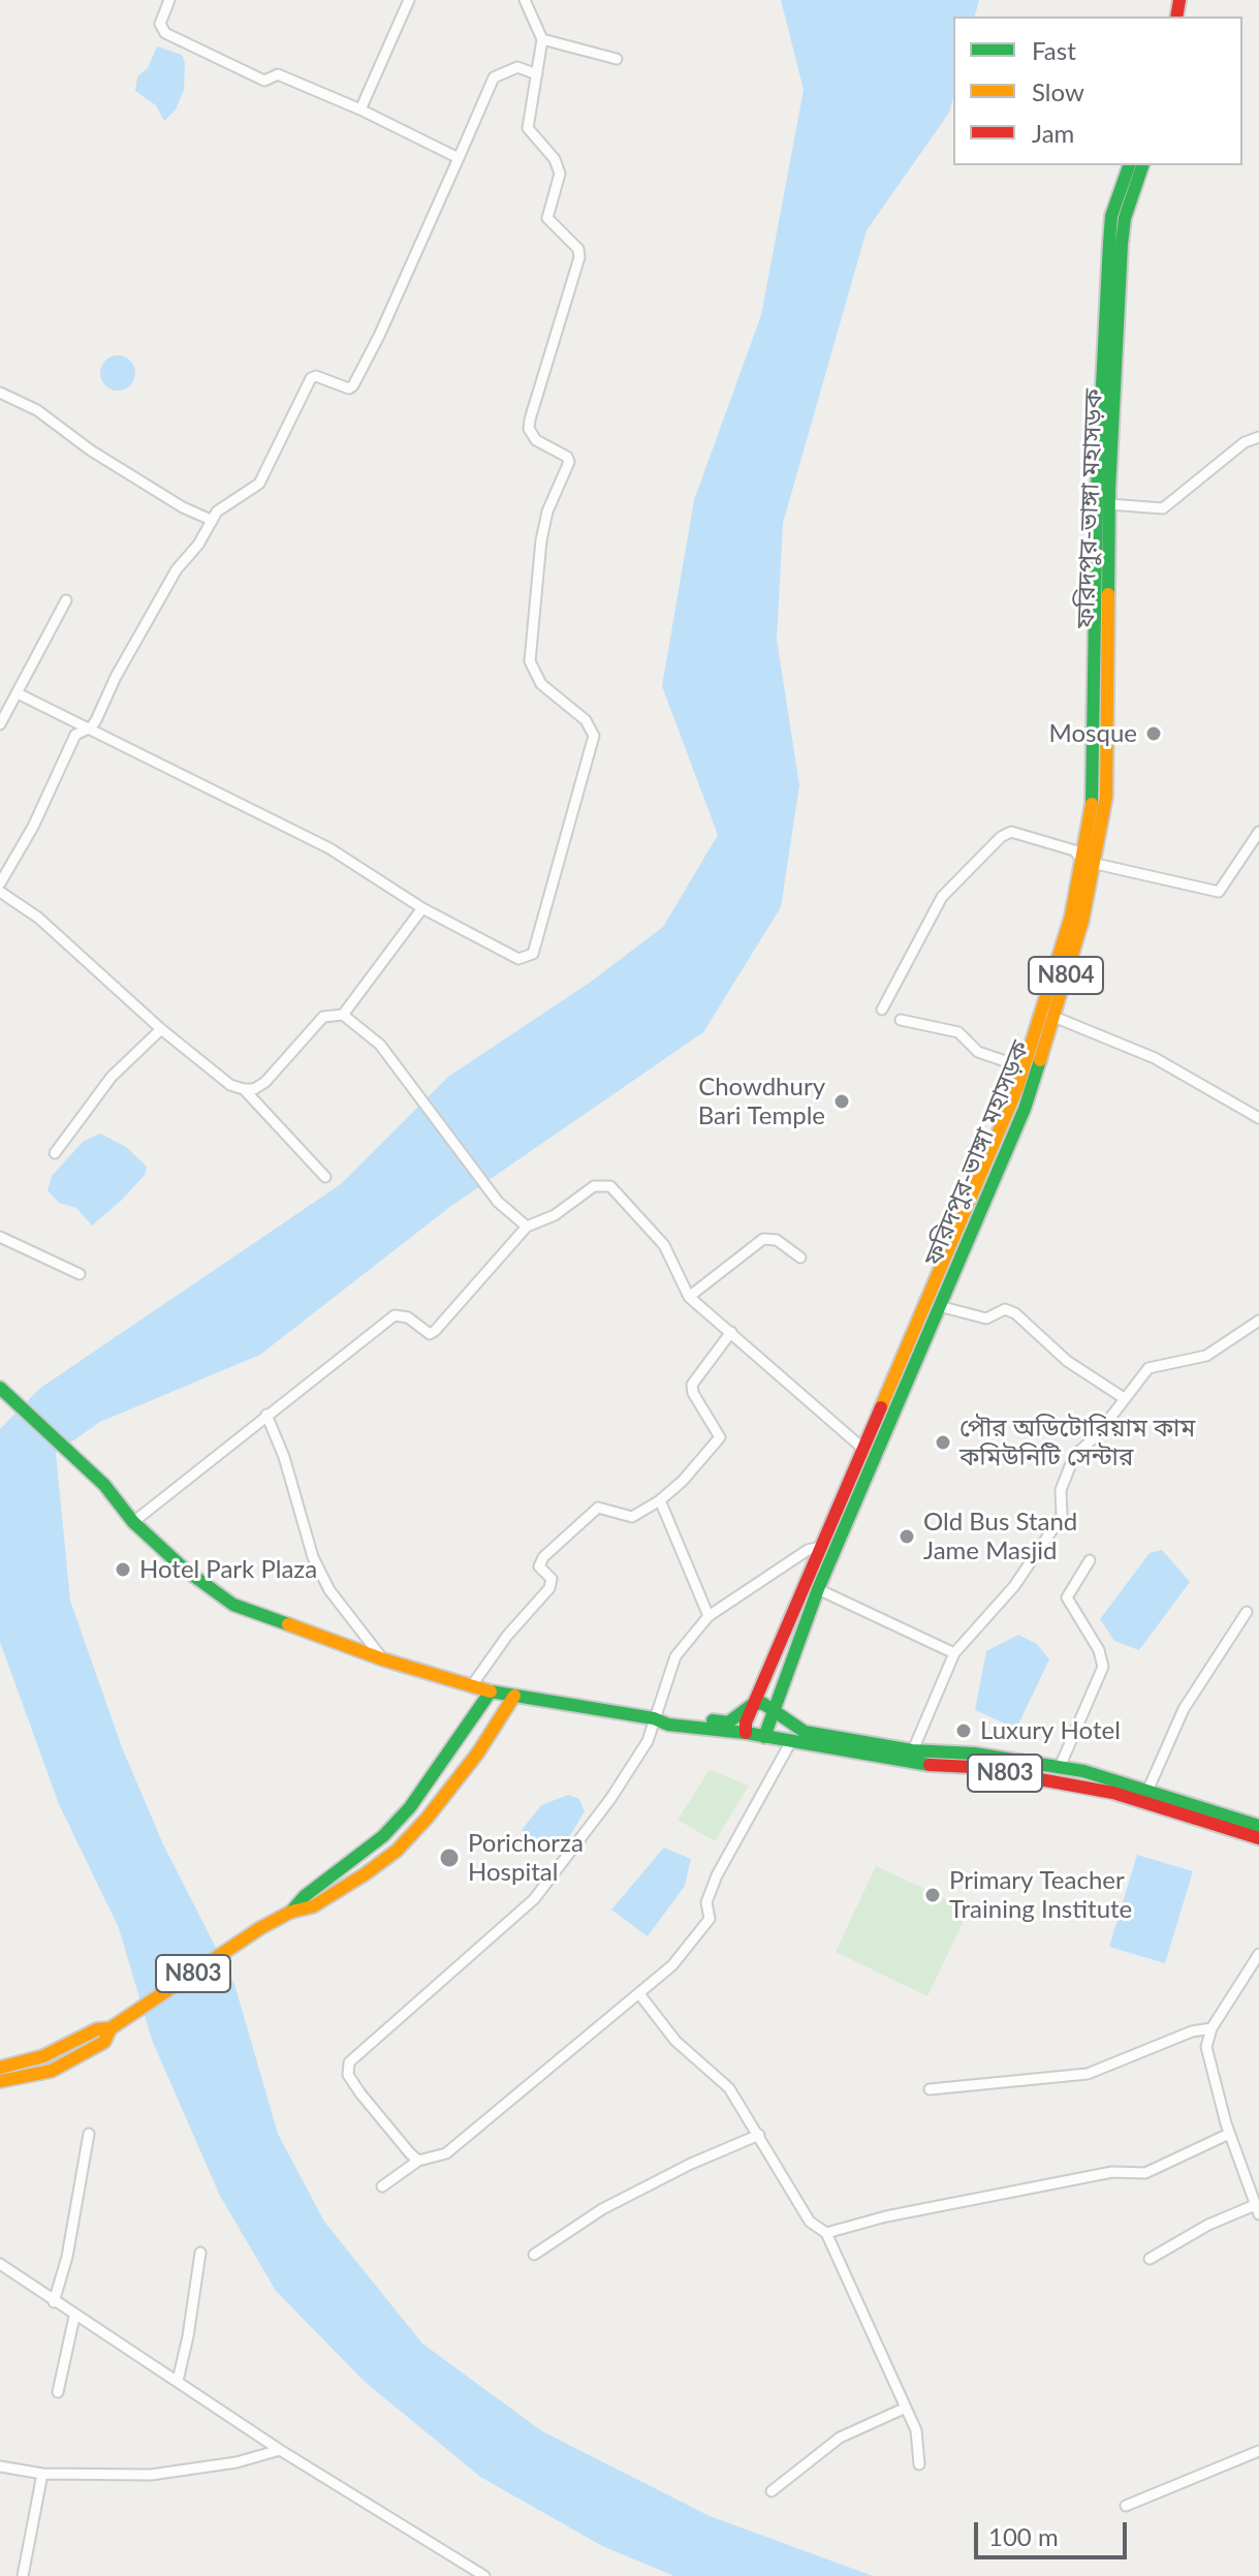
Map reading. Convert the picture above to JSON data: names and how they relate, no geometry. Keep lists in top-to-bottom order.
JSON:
{
  "streets": {
    "main road": ["ফরিদপুর-ভাঙ্গা মহাসড়ক", "N804", "N803"]
  },
  "crossings": [
    ["ফরিদপুর-ভাঙ্গা মহাসড়ক", "N803"]
  ],
  "places": [
    "Mosque",
    "Chowdhury Bari Temple",
    "পৌর অডিটোরিয়াম কাম কমিউনিটি সেন্টার",
    "Old Bus Stand Jame Masjid",
    "Hotel Park Plaza",
    "Luxury Hotel",
    "Porichorza Hospital",
    "Primary Teacher Training Institute"
  ],
  "legend": ["Fast", "Slow", "Jam"],
  "scale_bar": "100 m"
}
